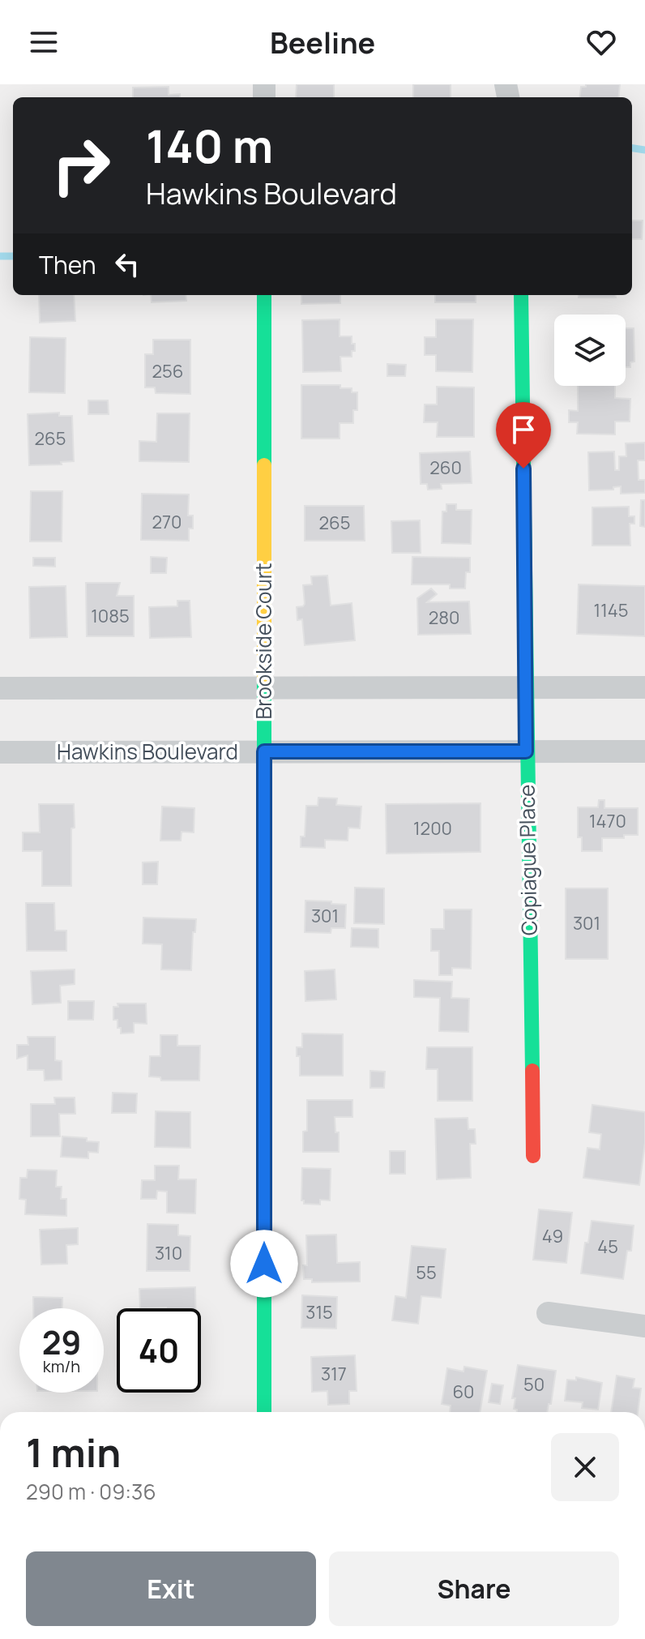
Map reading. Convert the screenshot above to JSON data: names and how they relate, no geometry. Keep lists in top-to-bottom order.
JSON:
{
  "streets": {
    "street": ["Brookside Court", "Hawkins Boulevard", "Copiague Place"]
  },
  "crossings": [
    ["Brookside Court", "Hawkins Boulevard"],
    ["Hawkins Boulevard", "Copiague Place"]
  ],
  "house_numbers": [
    "256",
    "265",
    "260",
    "270",
    "265",
    "1145",
    "1085",
    "280",
    "1470",
    "1200",
    "301",
    "301",
    "49",
    "45",
    "310",
    "55",
    "315",
    "317",
    "50",
    "60"
  ],
  "page": {
    "header": "Beeline",
    "turn": ["140 m", "Hawkins Boulevard"],
    "then": "Then",
    "speed": "29 km/h",
    "limit": "40",
    "heading": ["1 min", "290 m · 09:36"],
    "buttons": ["Exit", "Share"]
  }
}
